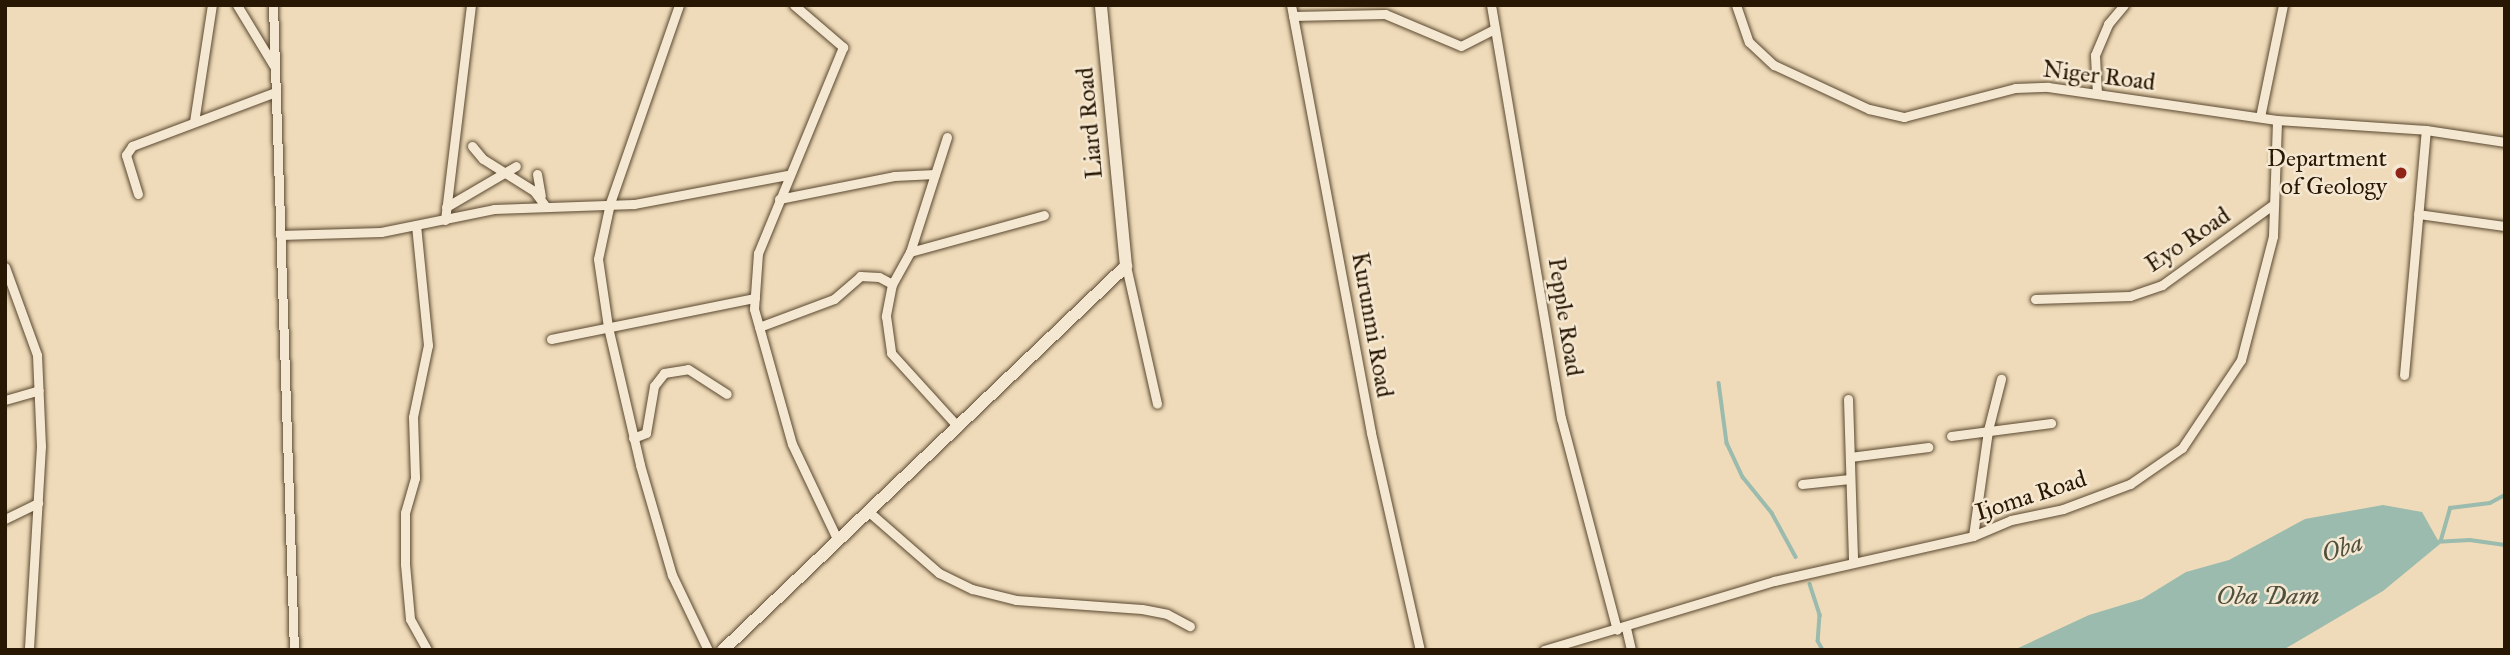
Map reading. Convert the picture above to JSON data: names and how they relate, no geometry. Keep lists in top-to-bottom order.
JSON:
{
  "streets": {
    "street": [
      "Niger Road",
      "Liard Road",
      "Eyo Road",
      "Pepple Road",
      "Kurunmi Road",
      "Ijoma Road"
    ]
  },
  "crossings": [
    ["Niger Road", "Ijoma Road"],
    ["Eyo Road", "Ijoma Road"],
    ["Pepple Road", "Ijoma Road"]
  ],
  "water": ["Oba", "Oba Dam"],
  "places": ["Department of Geology"]
}
